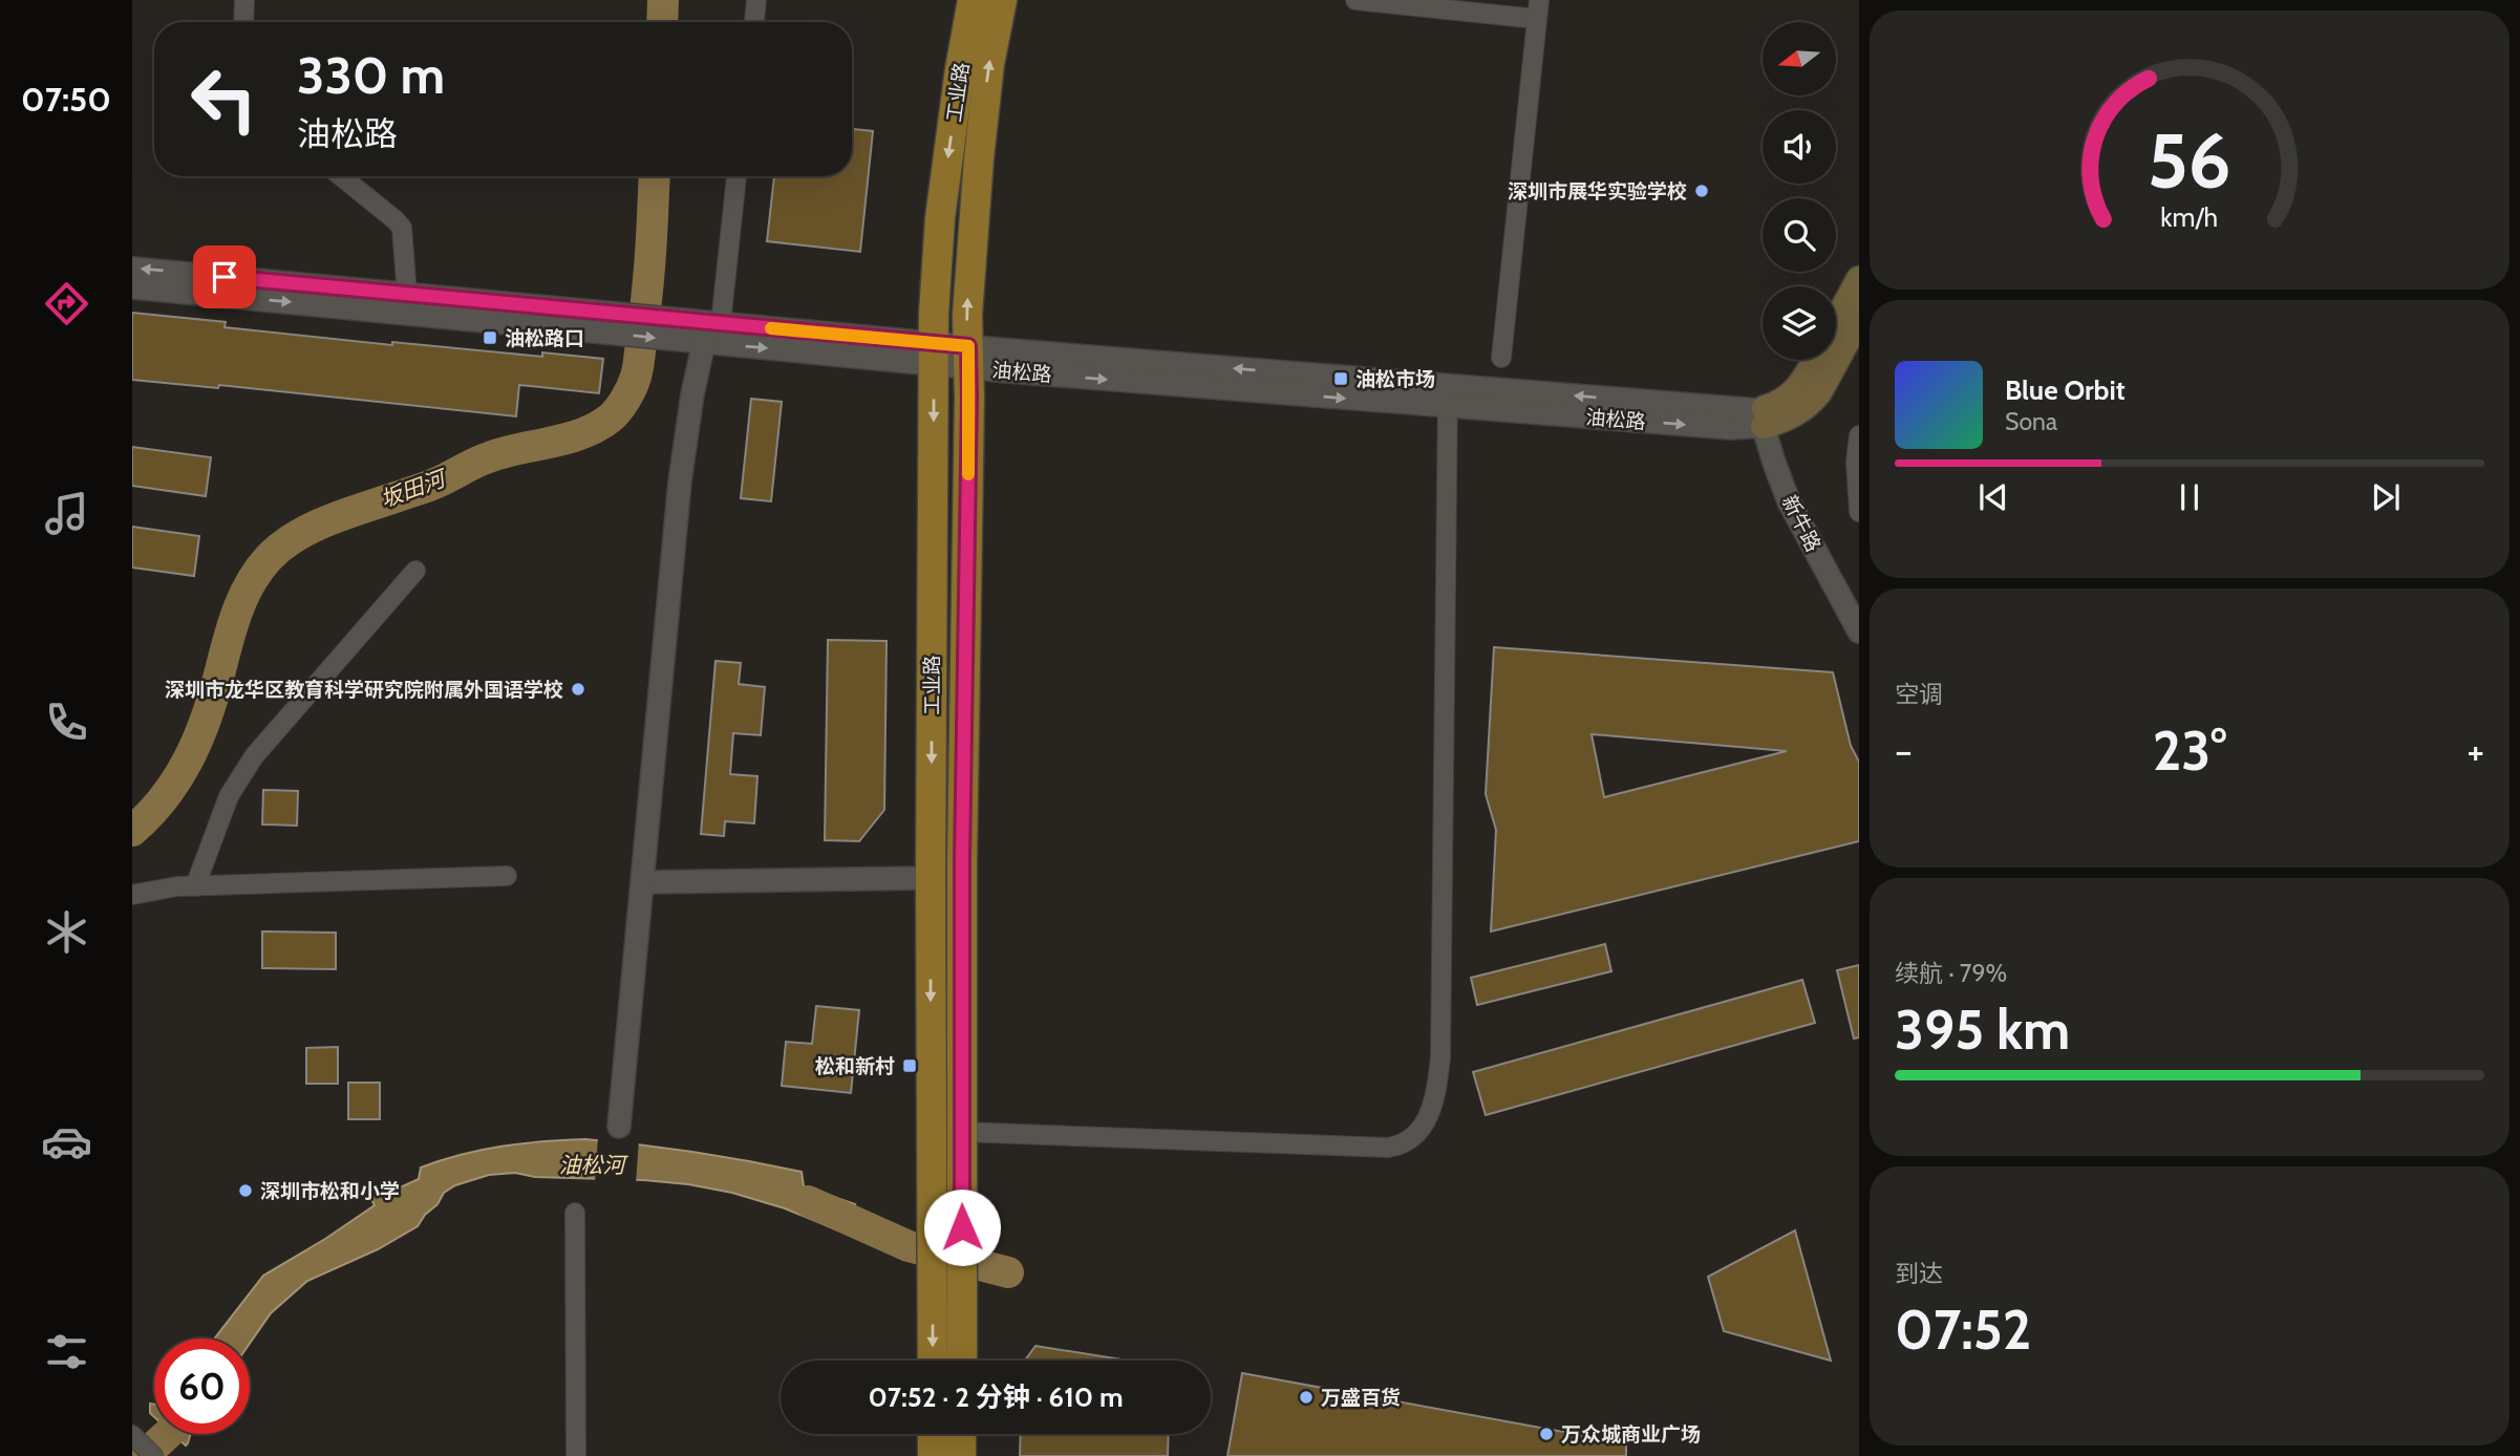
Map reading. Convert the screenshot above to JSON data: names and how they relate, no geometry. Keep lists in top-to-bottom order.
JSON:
{
  "streets": {
    "main road": ["工业路", "油松路"],
    "street": ["新牛路"]
  },
  "crossings": [
    ["工业路", "油松路"],
    ["油松路", "新牛路"]
  ],
  "water": ["坂田河", "油松河"],
  "places": {
    "other": [
      "深圳市展华实验学校",
      "深圳市龙华区教育科学研究院附属外国语学校",
      "深圳市松和小学",
      "万盛百货",
      "万众城商业广场"
    ],
    "transit": ["油松路口", "油松市场", "松和新村"]
  },
  "north": "left",
  "page": {
    "tabs": "07:50",
    "turn": ["330 m", "油松路"],
    "song": ["Blue Orbit", "Sona"],
    "tile": [
      "空调",
      ["续航 · 79%", "395 km"],
      ["到达", "07:52"]
    ],
    "heat": ["−", "23°", "+"],
    "limit": "60",
    "trip": "07:52 · 2 分钟 · 610 m",
    "gauge": ["56", "km/h"]
  }
}
